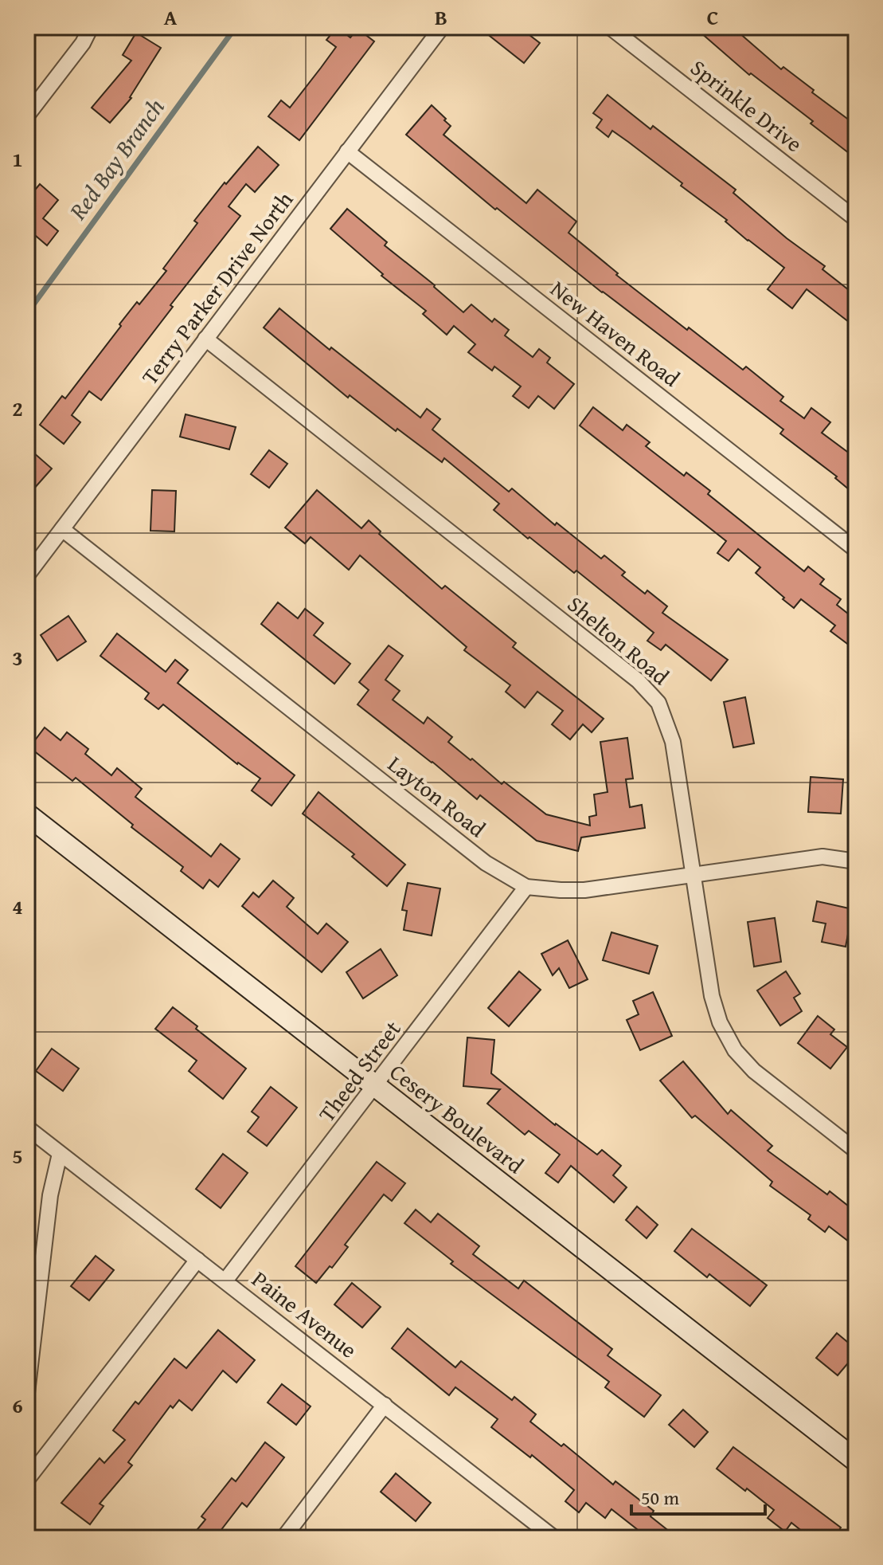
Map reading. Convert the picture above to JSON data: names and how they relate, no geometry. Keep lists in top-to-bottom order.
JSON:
{
  "streets": {
    "main road": ["Cesery Boulevard"],
    "street": [
      "Sprinkle Drive",
      "Terry Parker Drive North",
      "New Haven Road",
      "Shelton Road",
      "Layton Road",
      "Theed Street",
      "Paine Avenue"
    ]
  },
  "crossings": [
    ["Terry Parker Drive North", "New Haven Road"],
    ["Terry Parker Drive North", "Shelton Road"],
    ["Terry Parker Drive North", "Layton Road"],
    ["Shelton Road", "Layton Road"],
    ["Layton Road", "Theed Street"],
    ["Theed Street", "Cesery Boulevard"],
    ["Theed Street", "Paine Avenue"]
  ],
  "water": ["Red Bay Branch"],
  "scale_bar": "50 m",
  "grid": {
    "columns": ["A", "B", "C"],
    "rows": [
      "1",
      "2",
      "3",
      "4",
      "5",
      "6"
    ]
  }
}
